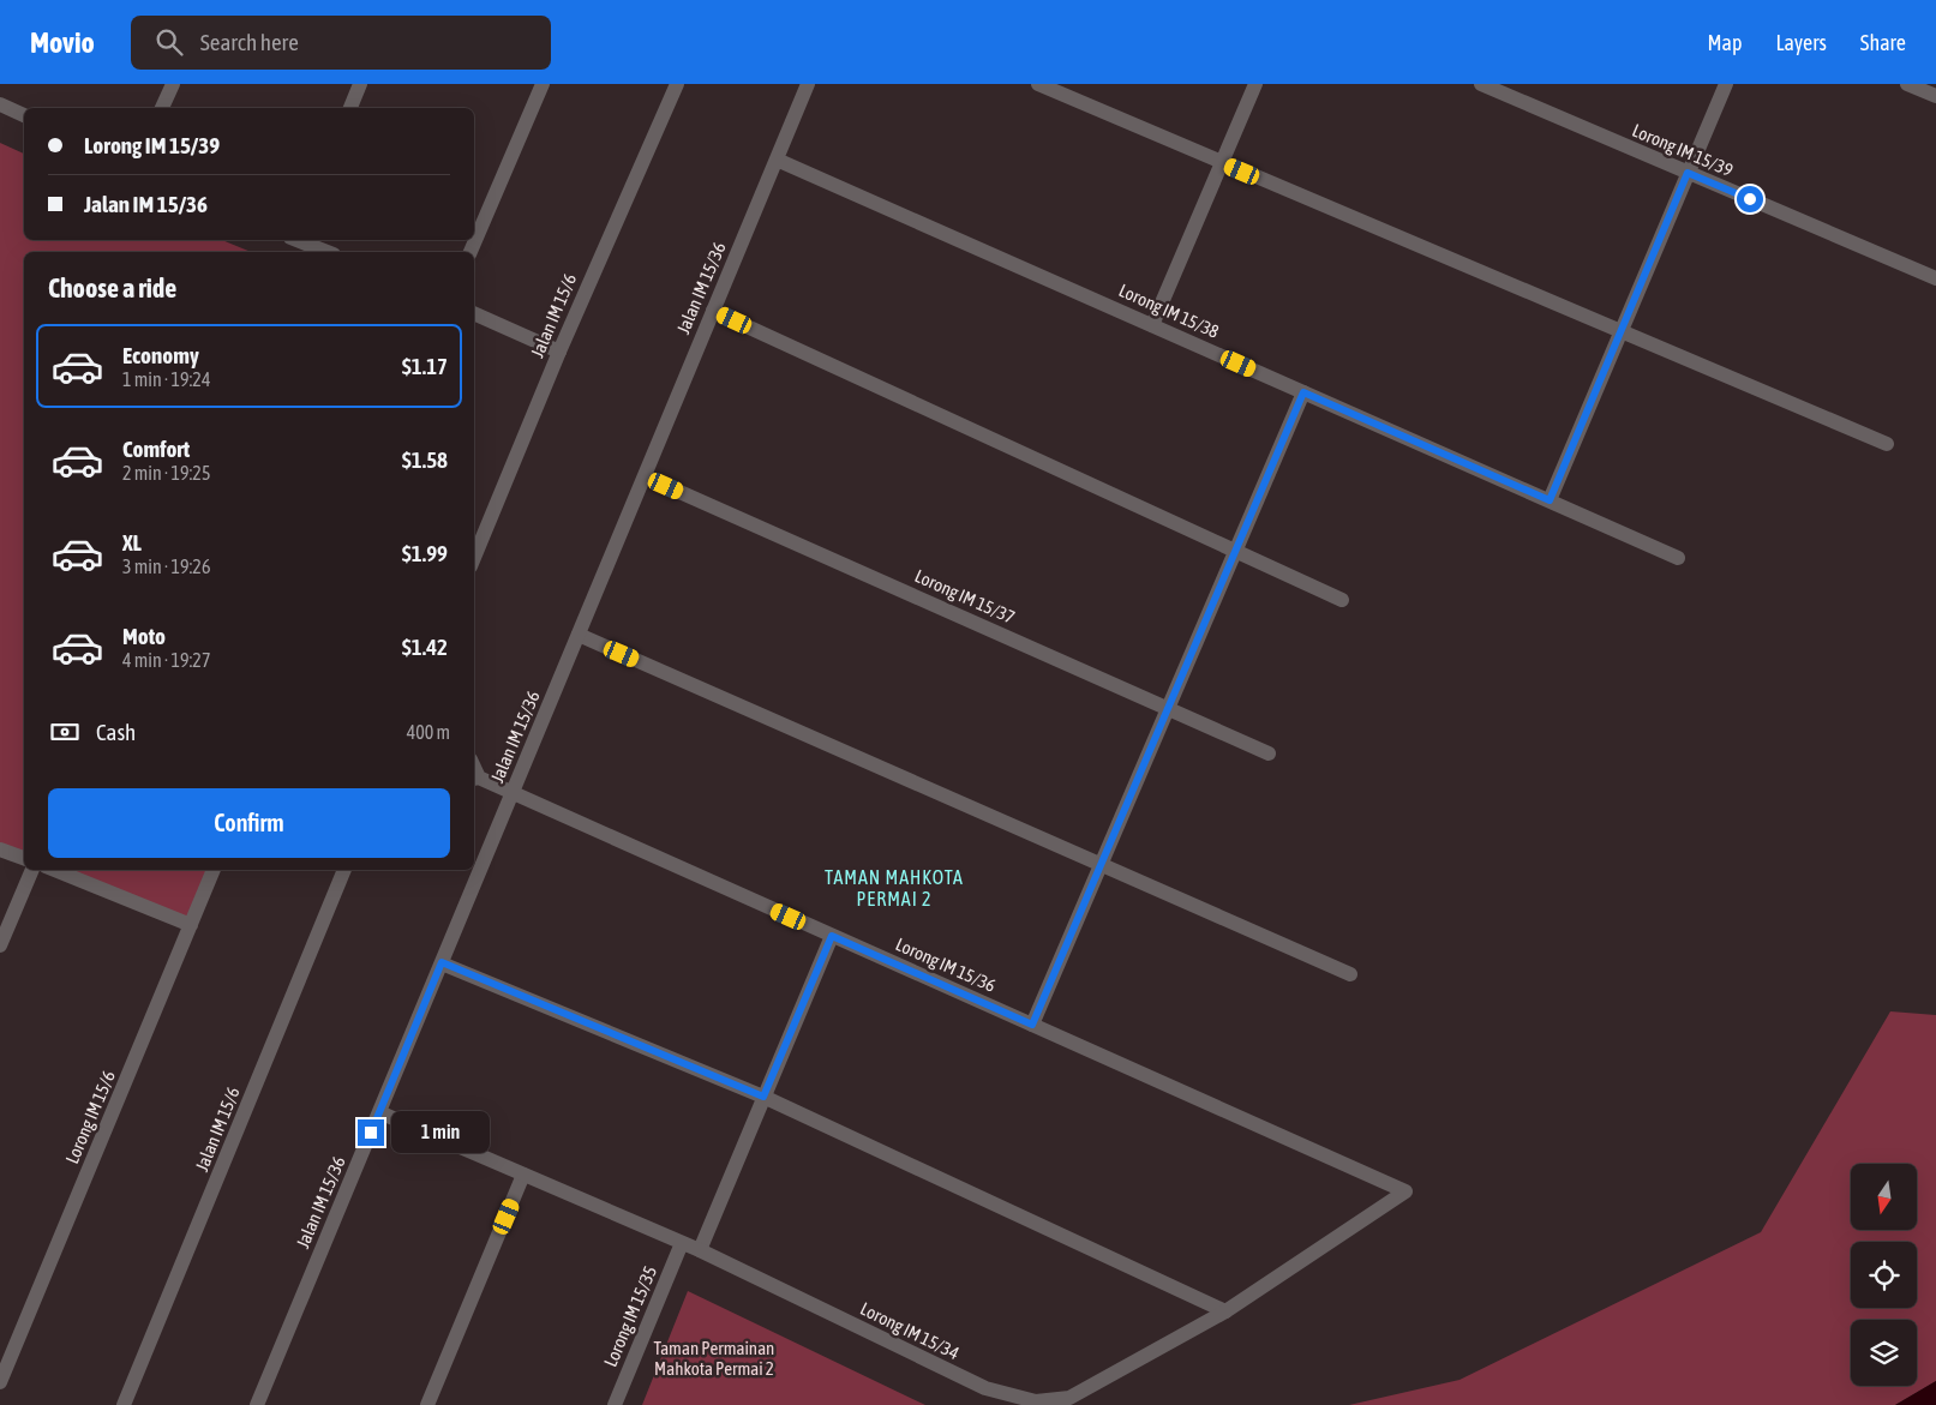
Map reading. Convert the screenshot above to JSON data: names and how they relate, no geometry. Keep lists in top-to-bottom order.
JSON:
{
  "streets": {
    "street": [
      "Lorong IM 15/39",
      "Jalan IM 15/36",
      "Lorong IM 15/38",
      "Jalan IM 15/6",
      "Lorong IM 15/37",
      "Lorong IM 15/36",
      "Lorong IM 15/6",
      "Lorong IM 15/35",
      "Lorong IM 15/34"
    ]
  },
  "crossings": [
    ["Jalan IM 15/36", "Lorong IM 15/38"],
    ["Jalan IM 15/36", "Lorong IM 15/37"],
    ["Jalan IM 15/36", "Lorong IM 15/36"],
    ["Jalan IM 15/36", "Lorong IM 15/34"],
    ["Lorong IM 15/36", "Lorong IM 15/34"],
    ["Lorong IM 15/35", "Lorong IM 15/34"]
  ],
  "districts": ["TAMAN MAHKOTA PERMAI 2"],
  "parks": ["Taman Permainan Mahkota Permai 2"],
  "north": "bottom",
  "page": {
    "header": "Movio",
    "search": "Search here",
    "nav": ["Map", "Layers", "Share"],
    "banner": ["Lorong IM 15/39", "Jalan IM 15/36"],
    "heading": "Choose a ride",
    "list": [
      {
        "name": "Economy",
        "note": "1 min · 19:24",
        "value": "$1.17"
      },
      {
        "name": "Comfort",
        "note": "2 min · 19:25",
        "value": "$1.58"
      },
      {
        "name": "XL",
        "note": "3 min · 19:26",
        "value": "$1.99"
      },
      {
        "name": "Moto",
        "note": "4 min · 19:27",
        "value": "$1.42"
      }
    ],
    "pay": ["Cash", "400 m"],
    "buttons": "Confirm",
    "bubble": "1 min"
  }
}
